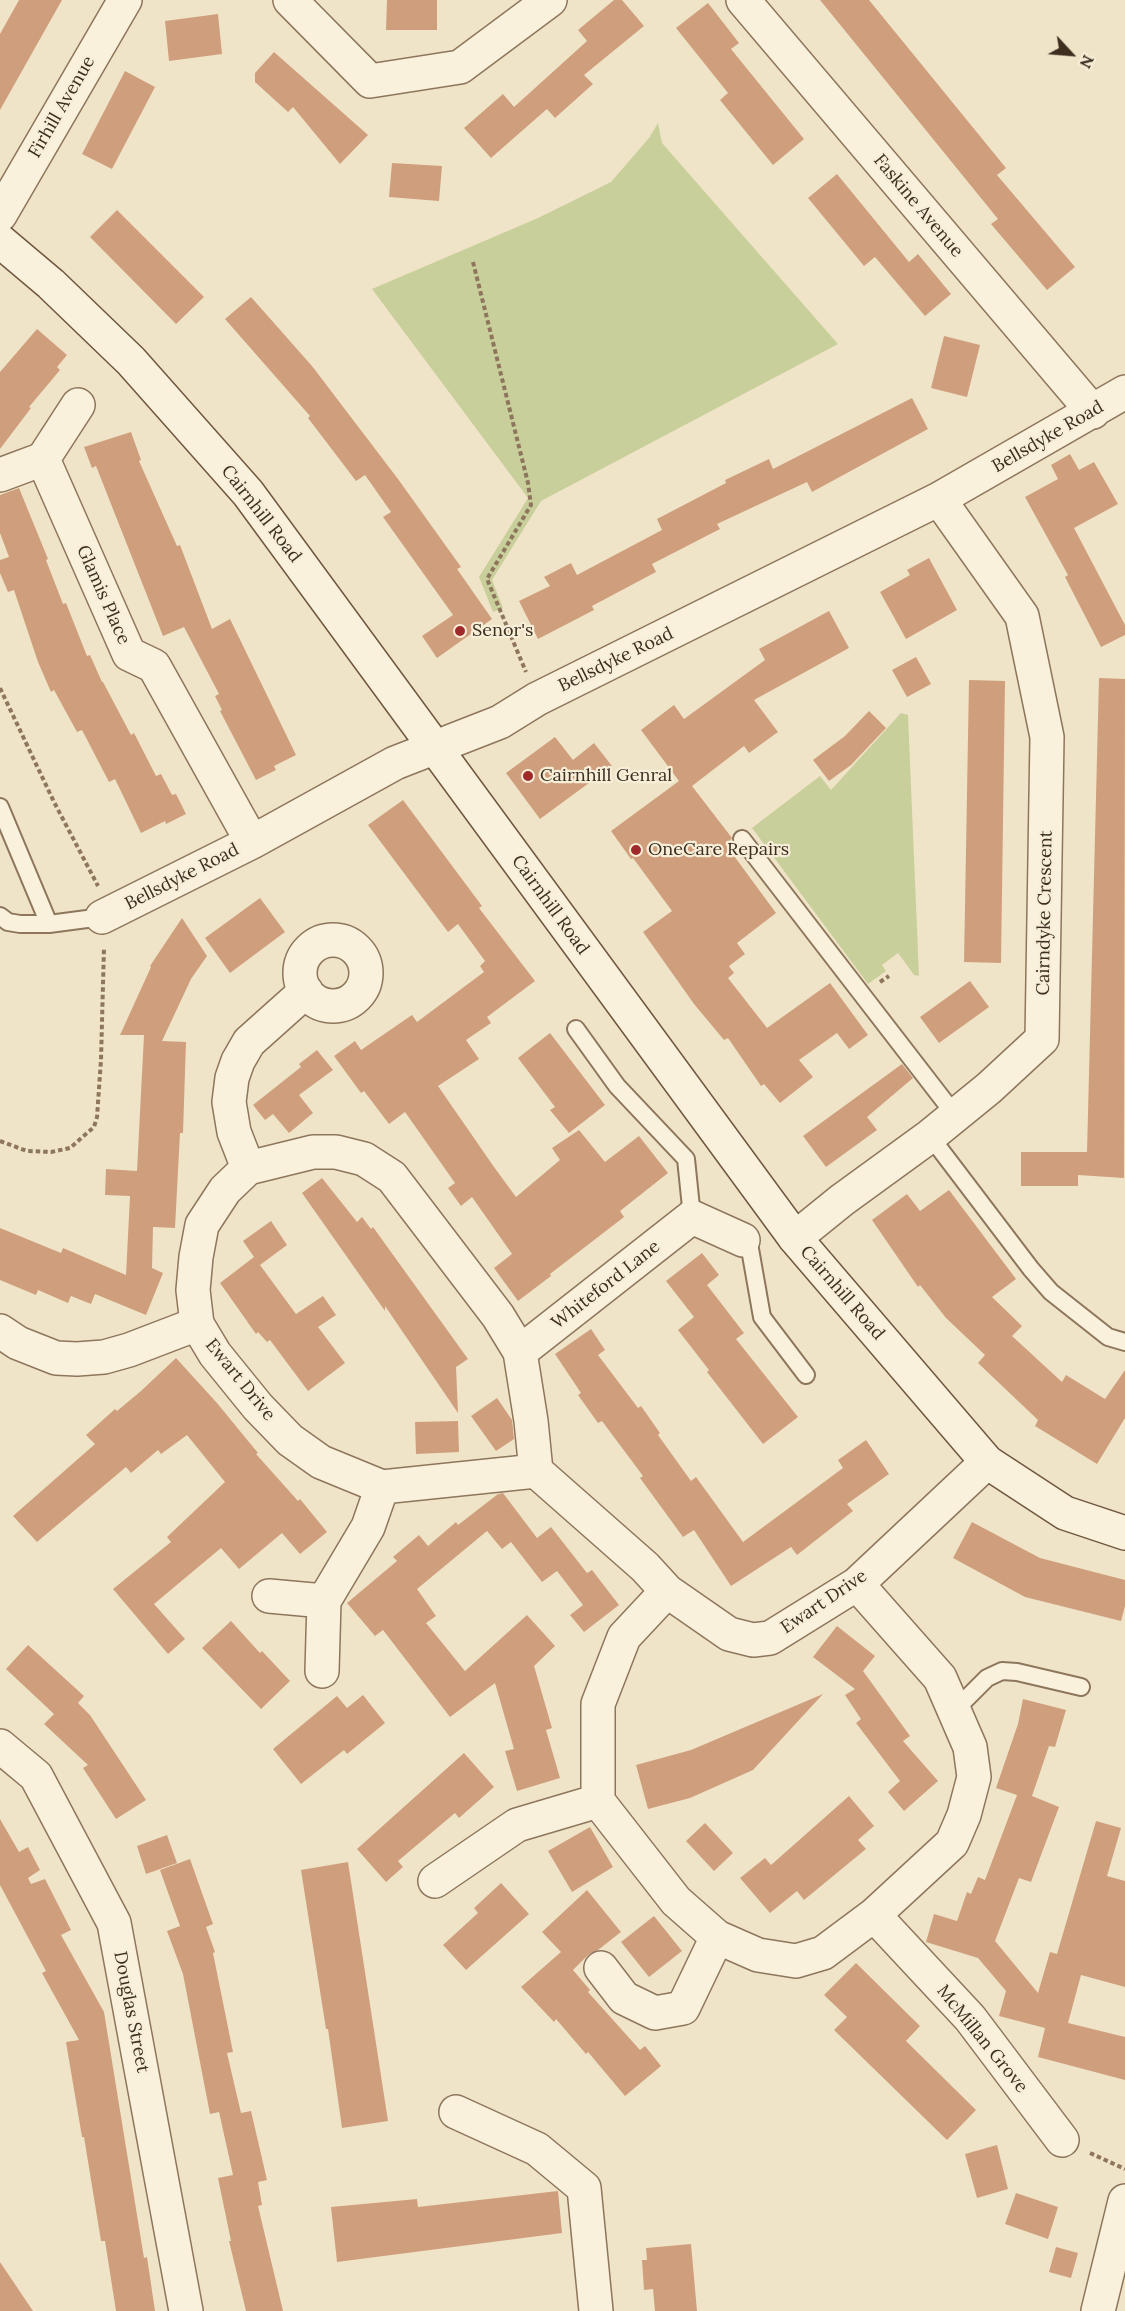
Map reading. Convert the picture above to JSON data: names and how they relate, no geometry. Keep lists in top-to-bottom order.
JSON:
{
  "streets": {
    "street": [
      "Firhill Avenue",
      "Faskine Avenue",
      "Bellsdyke Road",
      "Cairnhill Road",
      "Glamis Place",
      "Cairndyke Crescent",
      "Whiteford Lane",
      "Ewart Drive",
      "Douglas Street",
      "McMillan Grove"
    ]
  },
  "crossings": [
    ["Faskine Avenue", "Bellsdyke Road"],
    ["Bellsdyke Road", "Cairnhill Road"],
    ["Bellsdyke Road", "Glamis Place"],
    ["Bellsdyke Road", "Cairndyke Crescent"],
    ["Cairnhill Road", "Cairndyke Crescent"],
    ["Cairnhill Road", "Ewart Drive"],
    ["Whiteford Lane", "Ewart Drive"]
  ],
  "places": ["Senor's", "Cairnhill Genral", "OneCare Repairs"],
  "north": "bottom right"
}
